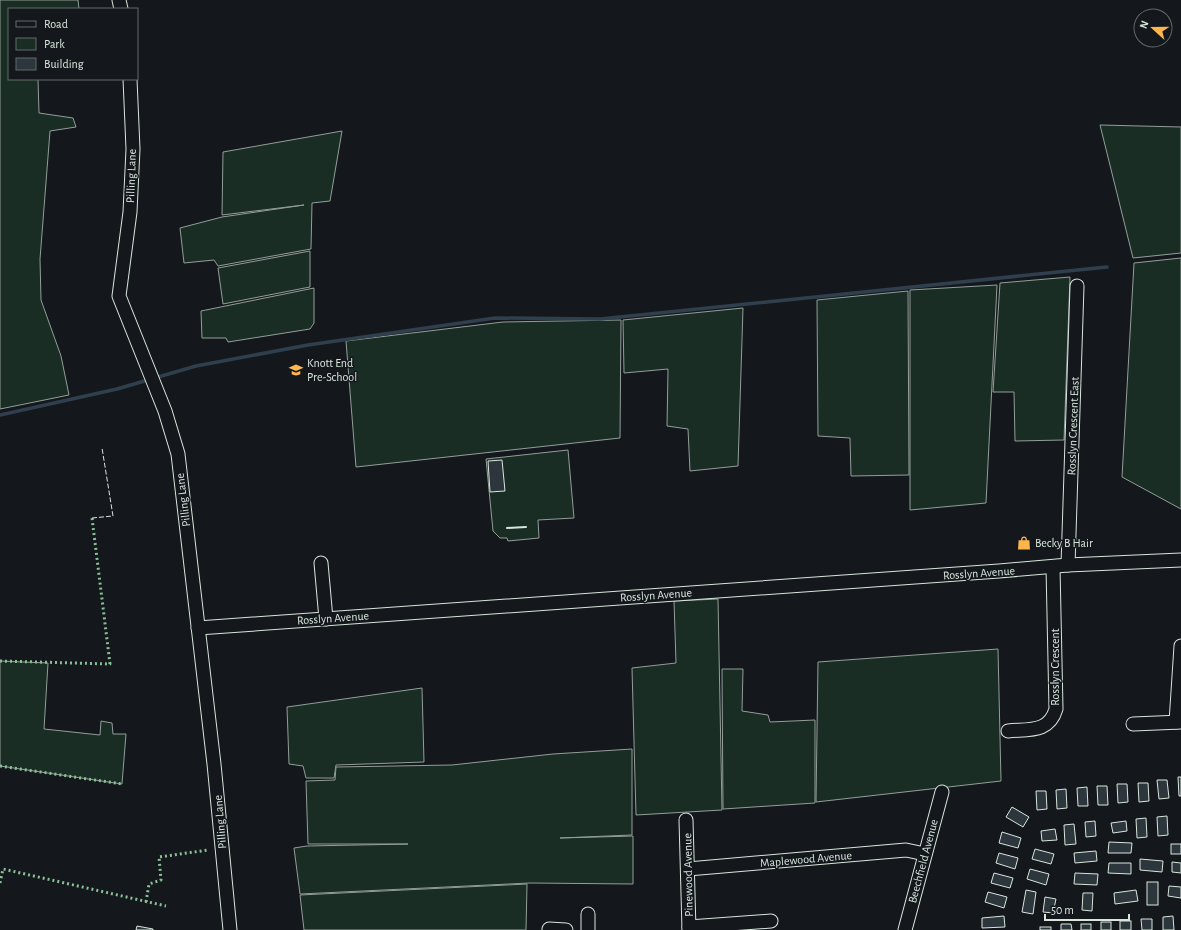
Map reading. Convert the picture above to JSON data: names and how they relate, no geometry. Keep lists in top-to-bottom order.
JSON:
{
  "streets": {
    "street": [
      "Pilling Lane",
      "Rosslyn Crescent East",
      "Rosslyn Avenue",
      "Rosslyn Crescent",
      "Maplewood Avenue",
      "Beechfield Avenue",
      "Pinewood Avenue"
    ]
  },
  "crossings": [
    ["Pilling Lane", "Rosslyn Avenue"],
    ["Rosslyn Crescent East", "Rosslyn Avenue"],
    ["Rosslyn Avenue", "Rosslyn Crescent"],
    ["Maplewood Avenue", "Beechfield Avenue"],
    ["Maplewood Avenue", "Pinewood Avenue"]
  ],
  "places": {
    "school or university": ["Knott End Pre-School"],
    "shop": ["Becky B Hair"]
  },
  "legend": ["Road", "Park", "Building"],
  "scale_bar": "50 m",
  "north": "left"
}
